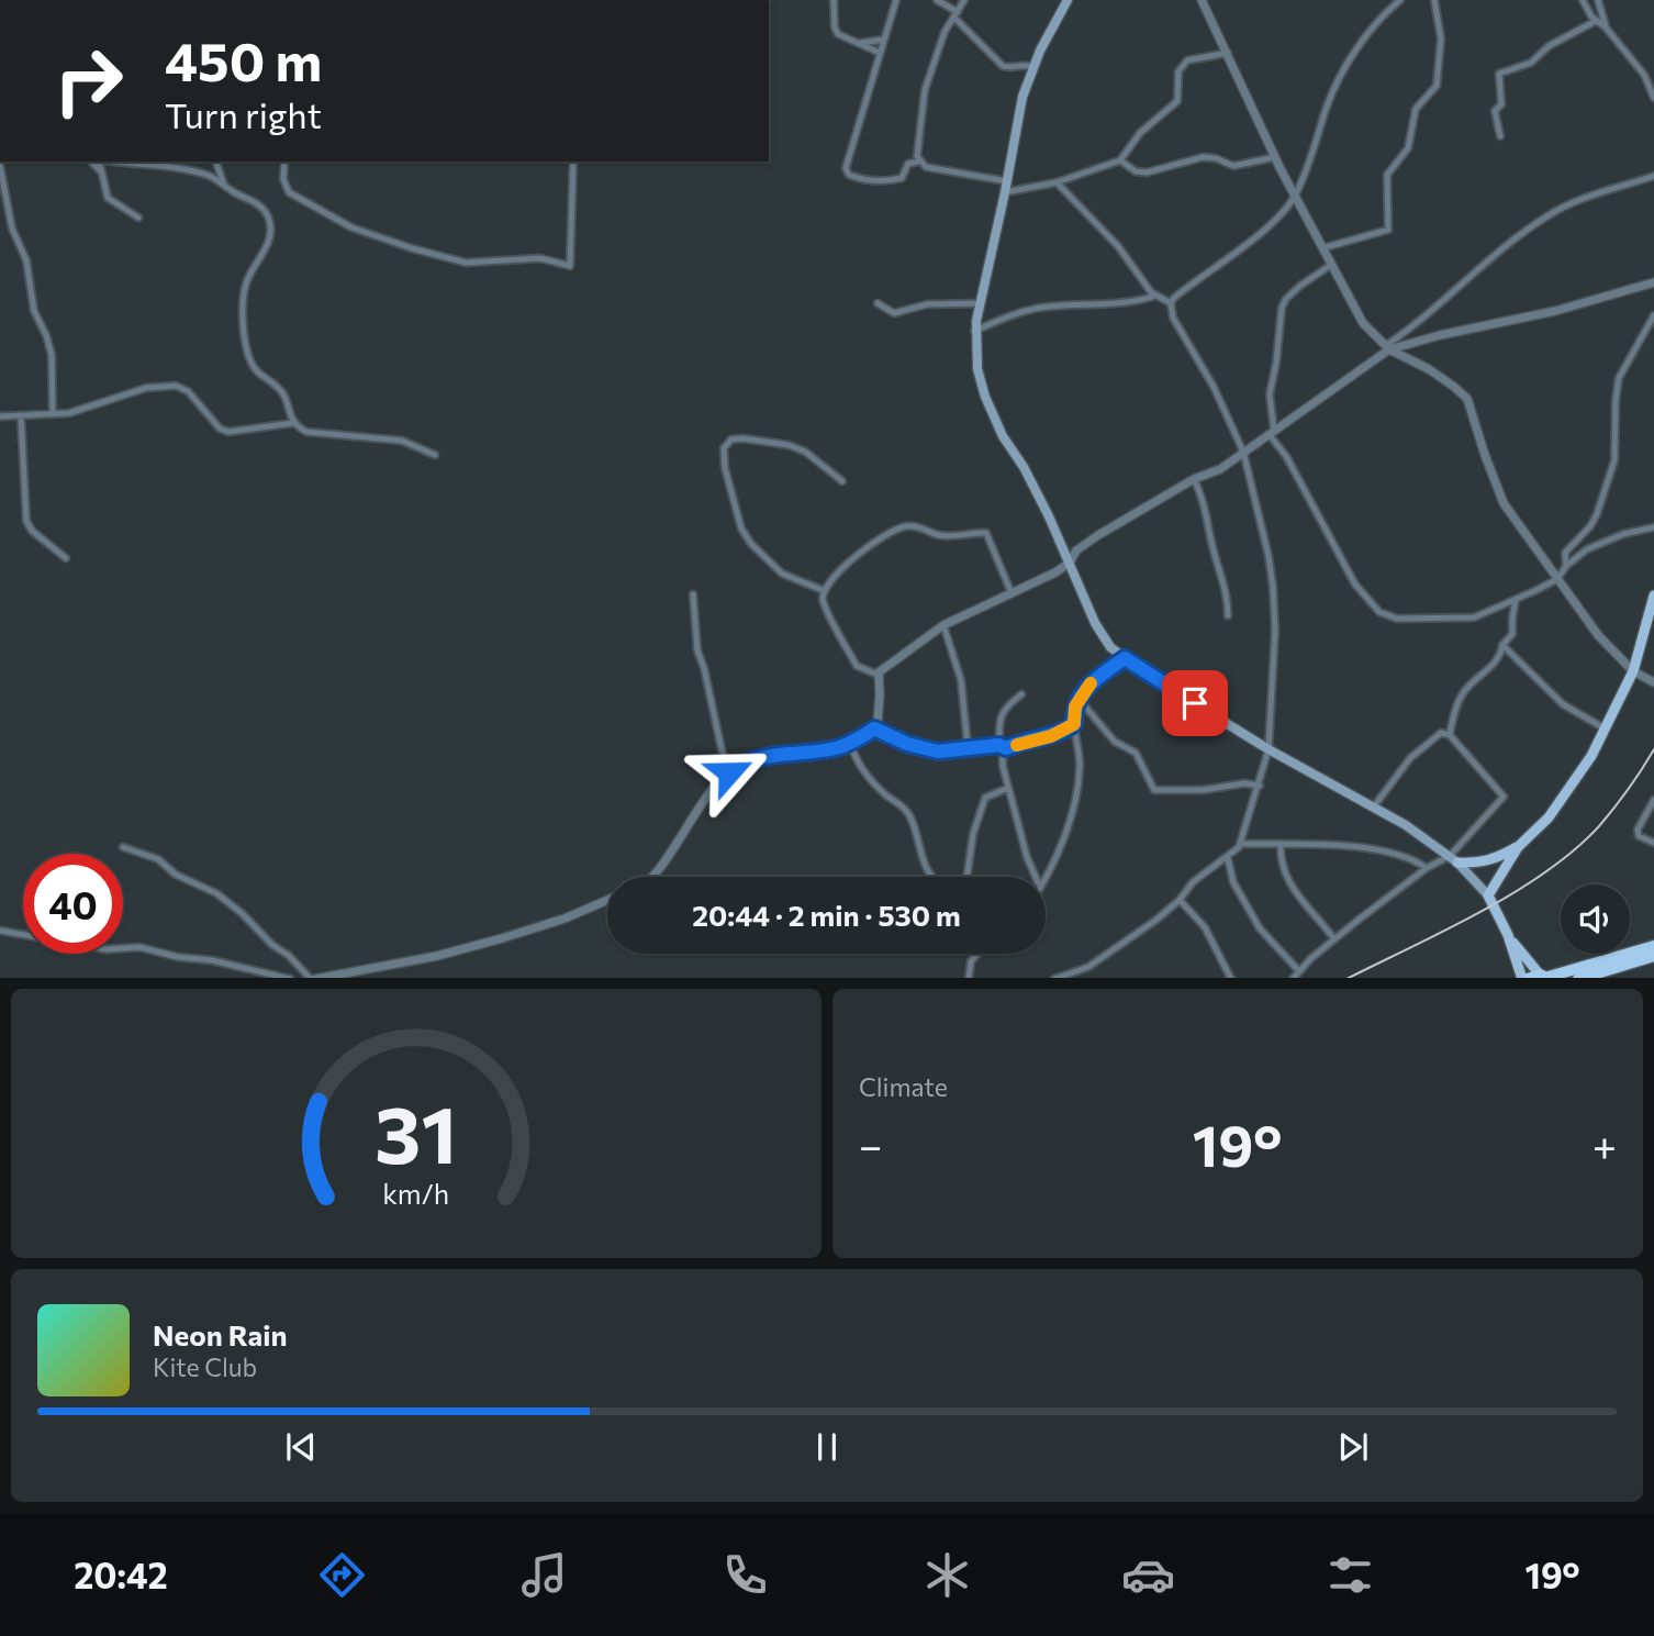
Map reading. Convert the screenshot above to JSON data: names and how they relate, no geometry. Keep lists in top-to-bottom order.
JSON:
{
  "page": {
    "turn": ["450 m", "Turn right"],
    "limit": "40",
    "trip": "20:44 · 2 min · 530 m",
    "tile": "Climate",
    "heat": ["−", "19°", "+"],
    "song": ["Neon Rain", "Kite Club"],
    "tabs": ["20:42", "19°"],
    "gauge": ["31", "km/h"]
  }
}
